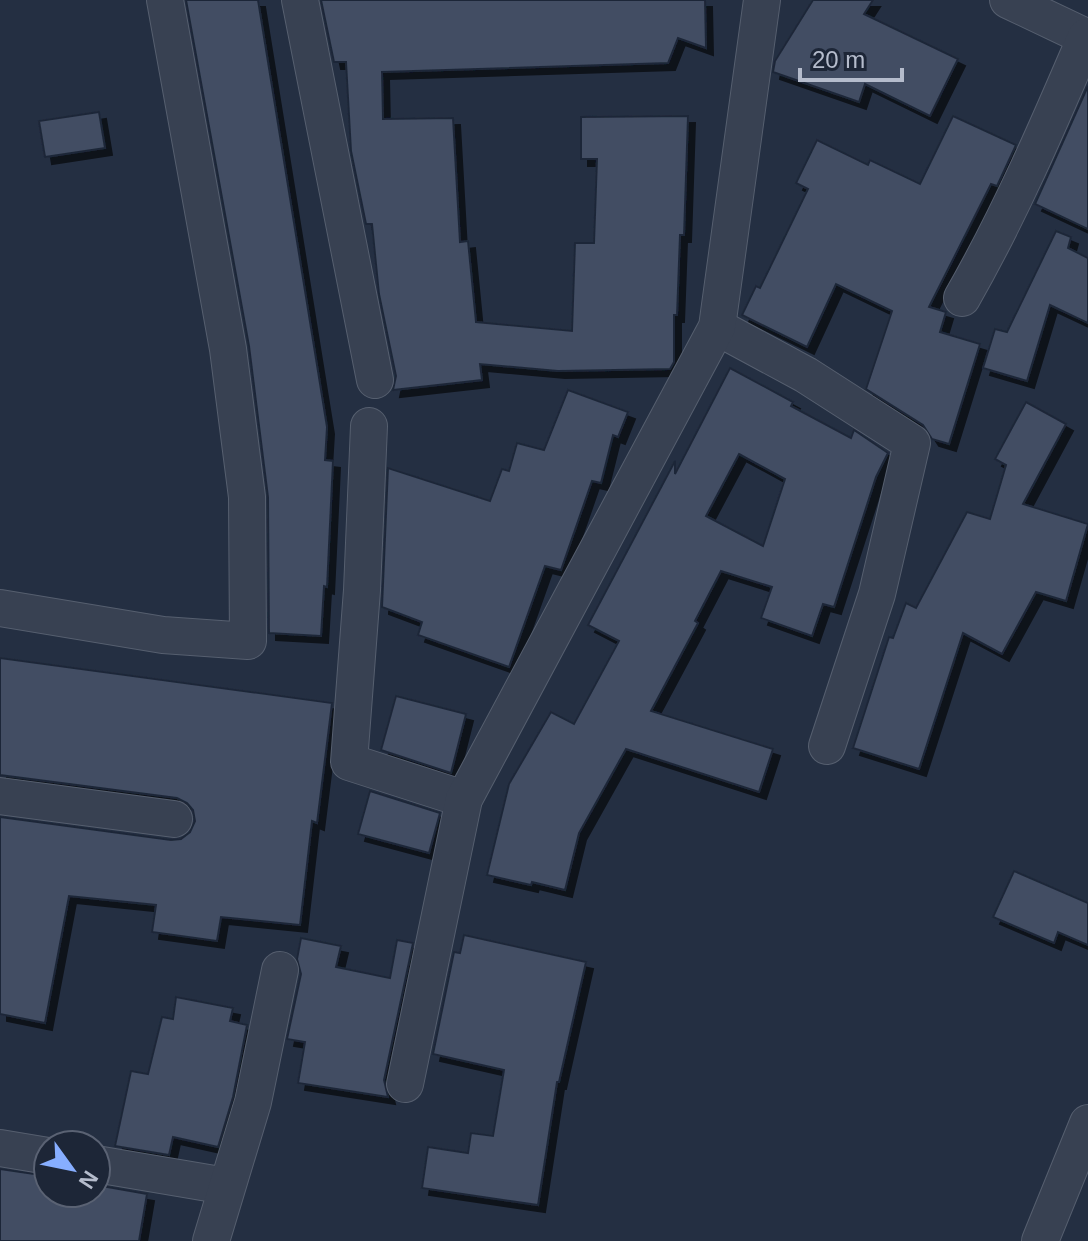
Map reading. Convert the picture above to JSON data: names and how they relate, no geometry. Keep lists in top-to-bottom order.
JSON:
{
  "scale_bar": "20 m",
  "north": "bottom right"
}
